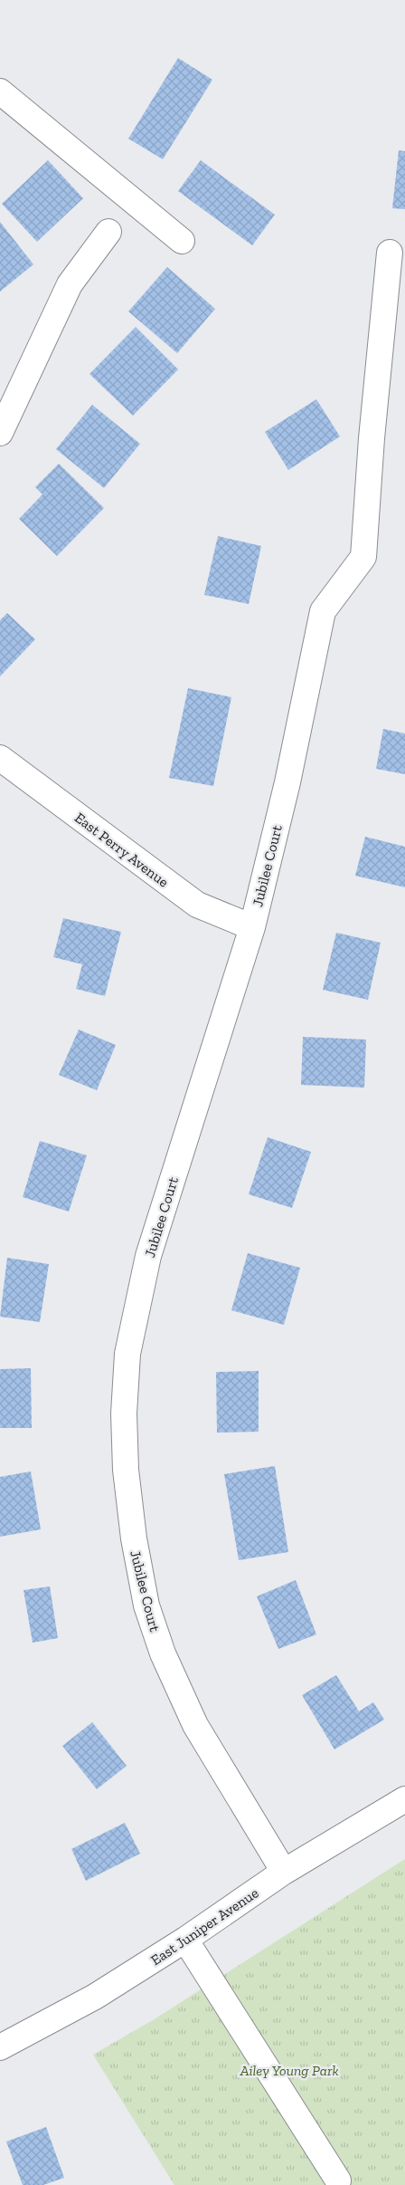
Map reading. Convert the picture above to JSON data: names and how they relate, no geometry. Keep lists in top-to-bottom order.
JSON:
{
  "streets": {
    "street": ["East Perry Avenue", "Jubilee Court", "East Juniper Avenue"]
  },
  "crossings": [
    ["East Perry Avenue", "Jubilee Court"],
    ["Jubilee Court", "East Juniper Avenue"]
  ],
  "parks": ["Ailey Young Park"]
}
